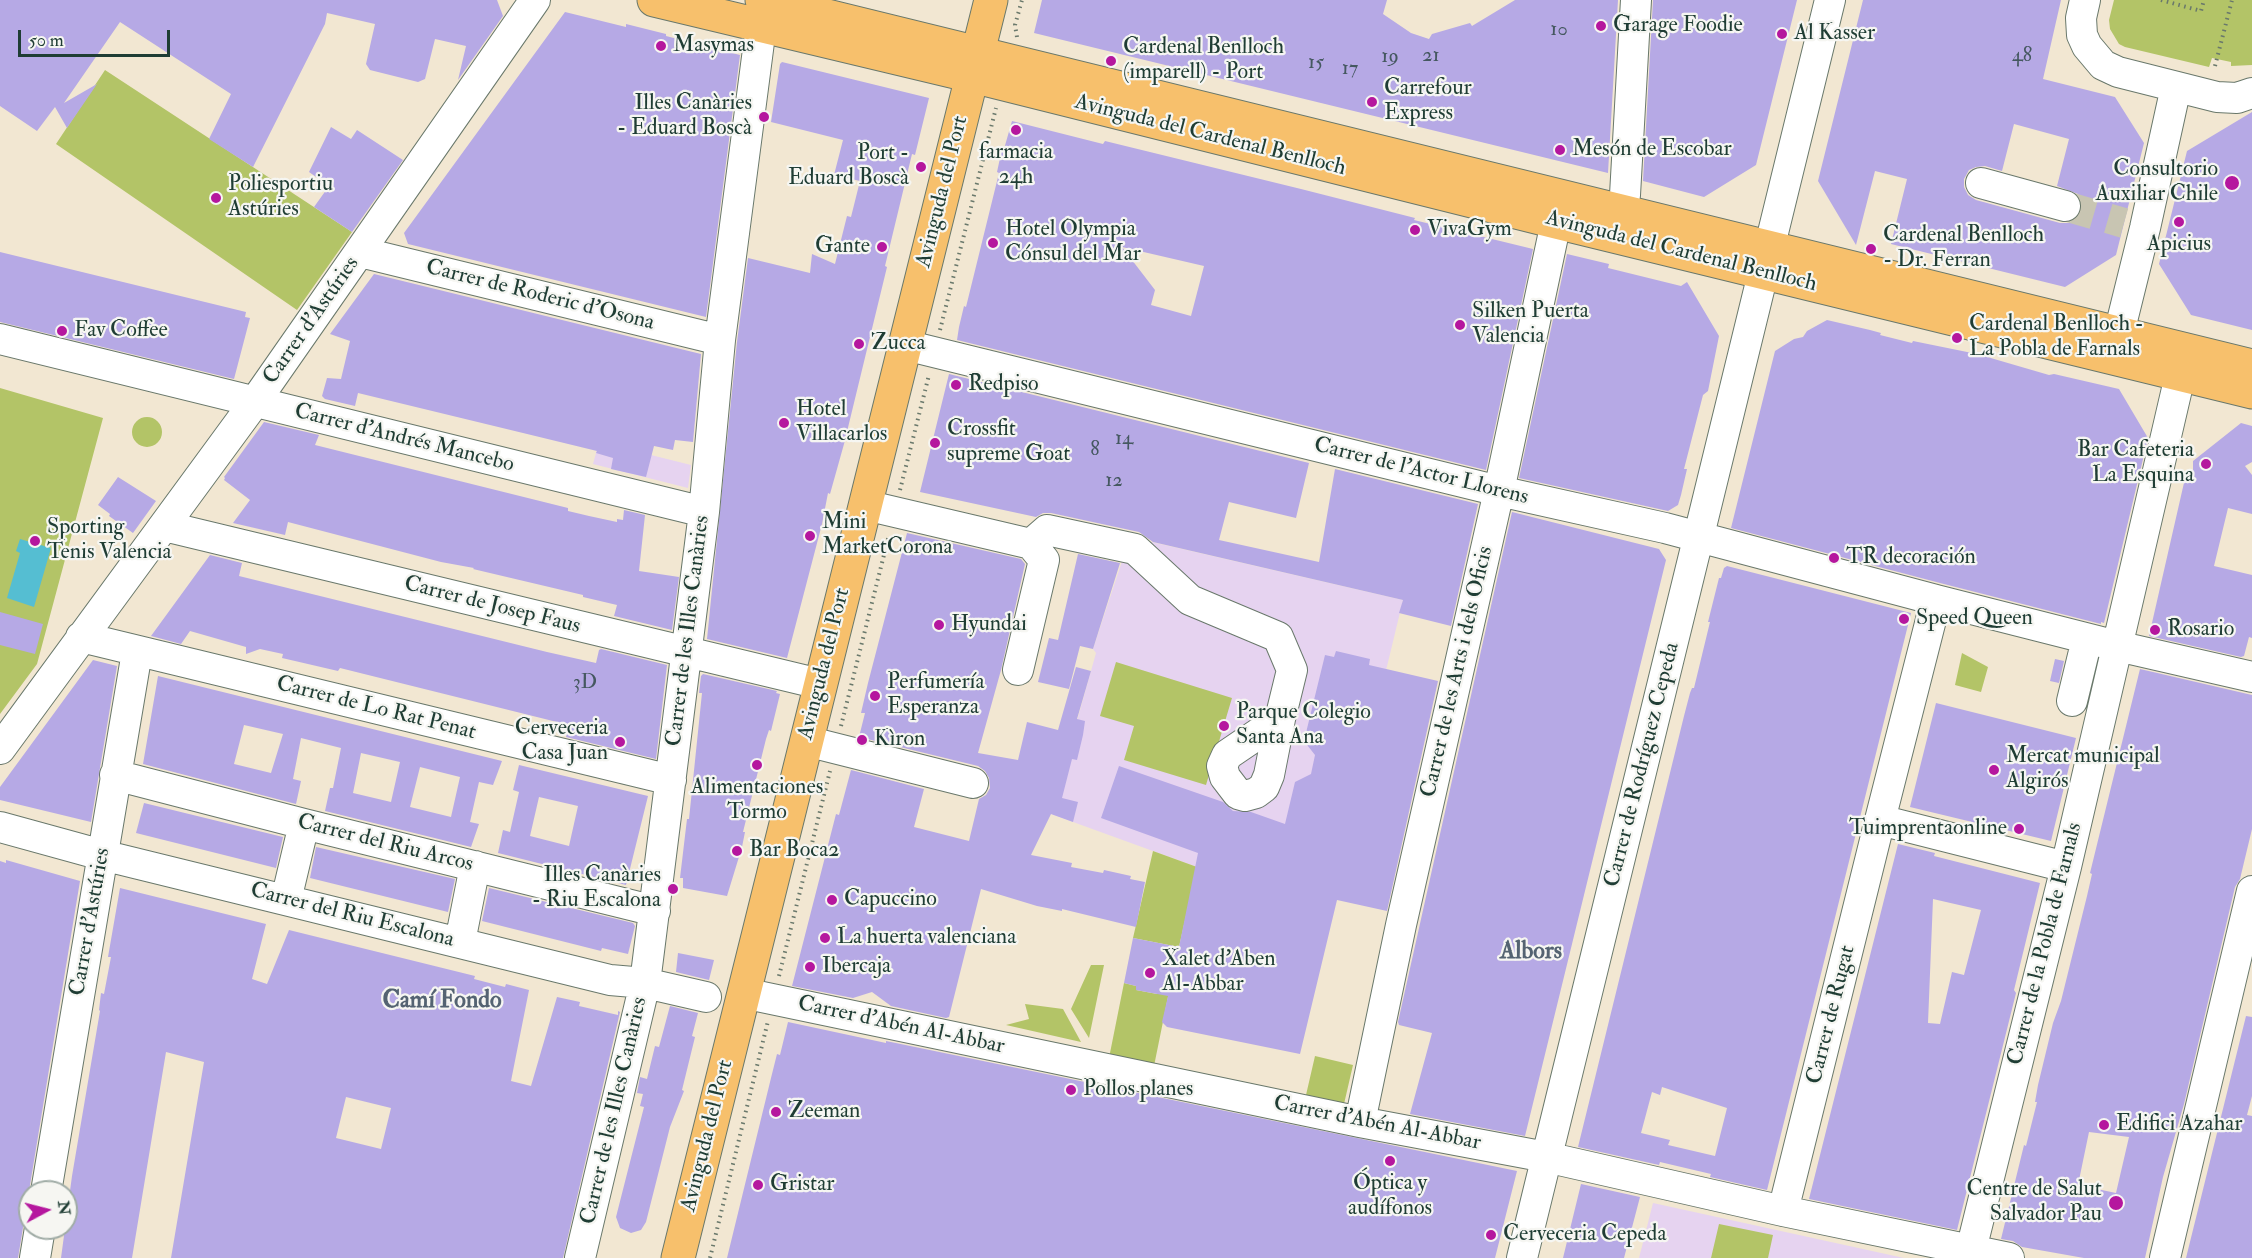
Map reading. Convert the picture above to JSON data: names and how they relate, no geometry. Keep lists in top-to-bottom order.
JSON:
{
  "streets": {
    "main road": ["Avinguda del Cardenal Benlloch", "Avinguda del Port"],
    "street": [
      "Carrer de Roderic d'Osona",
      "Carrer d'Astúries",
      "Carrer d'Andrés Mancebo",
      "Carrer de l'Actor Llorens",
      "Carrer de Josep Faus",
      "Carrer de les Illes Canàries",
      "Carrer de les Arts i dels Oficis",
      "Carrer de Lo Rat Penat",
      "Carrer de Rodríguez Cepeda",
      "Carrer del Riu Arcos",
      "Carrer del Riu Escalona",
      "Carrer de la Pobla de Farnals",
      "Carrer de Rugat",
      "Carrer d'Abén Al-Abbar"
    ]
  },
  "crossings": [
    ["Avinguda del Cardenal Benlloch", "Avinguda del Port"],
    ["Avinguda del Cardenal Benlloch", "Carrer de les Arts i dels Oficis"],
    ["Avinguda del Cardenal Benlloch", "Carrer de Rodríguez Cepeda"],
    ["Avinguda del Cardenal Benlloch", "Carrer de la Pobla de Farnals"],
    ["Avinguda del Port", "Carrer de l'Actor Llorens"],
    ["Avinguda del Port", "Carrer de Josep Faus"],
    ["Avinguda del Port", "Carrer d'Abén Al-Abbar"],
    ["Carrer de Roderic d'Osona", "Carrer d'Astúries"],
    ["Carrer de Roderic d'Osona", "Carrer de les Illes Canàries"],
    ["Carrer d'Astúries", "Carrer d'Andrés Mancebo"],
    ["Carrer d'Astúries", "Carrer de Josep Faus"],
    ["Carrer d'Astúries", "Carrer de Lo Rat Penat"],
    ["Carrer d'Astúries", "Carrer del Riu Arcos"],
    ["Carrer d'Astúries", "Carrer del Riu Escalona"],
    ["Carrer d'Andrés Mancebo", "Carrer de les Illes Canàries"],
    ["Carrer de l'Actor Llorens", "Carrer de les Arts i dels Oficis"],
    ["Carrer de l'Actor Llorens", "Carrer de Rodríguez Cepeda"],
    ["Carrer de l'Actor Llorens", "Carrer de la Pobla de Farnals"],
    ["Carrer de l'Actor Llorens", "Carrer de Rugat"],
    ["Carrer de Josep Faus", "Carrer de les Illes Canàries"],
    ["Carrer de les Illes Canàries", "Carrer de Lo Rat Penat"],
    ["Carrer de les Illes Canàries", "Carrer del Riu Arcos"],
    ["Carrer de les Illes Canàries", "Carrer del Riu Escalona"],
    ["Carrer de les Arts i dels Oficis", "Carrer d'Abén Al-Abbar"],
    ["Carrer de Rodríguez Cepeda", "Carrer d'Abén Al-Abbar"],
    ["Carrer de la Pobla de Farnals", "Carrer d'Abén Al-Abbar"],
    ["Carrer de Rugat", "Carrer d'Abén Al-Abbar"]
  ],
  "districts": ["Albors", "Camí Fondo"],
  "places": [
    "Garage Foodie",
    "Al Kasser",
    "Masymas",
    "Cardenal Benlloch (imparell) - Port",
    "Carrefour Express",
    "Illes Canàries - Eduard Boscà",
    "farmacia 24h",
    "Mesón de Escobar",
    "Port - Eduard Boscà",
    "Consultorio Auxiliar Chile",
    "Poliesportiu Astúries",
    "Apicius",
    "VivaGym",
    "Hotel Olympia Cónsul del Mar",
    "Gante",
    "Cardenal Benlloch - Dr. Ferran",
    "Silken Puerta Valencia",
    "Fav Coffee",
    "Cardenal Benlloch - La Pobla de Farnals",
    "Zucca",
    "Redpiso",
    "Hotel Villacarlos",
    "Crossfit supreme Goat",
    "Bar Cafeteria La Esquina",
    "Mini MarketCorona",
    "Sporting Tenis Valencia",
    "TR decoración",
    "Speed Queen",
    "Hyundai",
    "Rosario",
    "Perfumería Esperanza",
    "Parque Colegio Santa Ana",
    "Kìron",
    "Cerveceria Casa Juan",
    "Alimentaciones Tormo",
    "Mercat municipal Algirós",
    "Tuimprentaonline",
    "Bar Boca2",
    "Illes Canàries - Riu Escalona",
    "Capuccino",
    "La huerta valenciana",
    "Ibercaja",
    "Xalet d'Aben Al-Abbar",
    "Pollos planes",
    "Zeeman",
    "Edifici Azahar",
    "Óptica y audífonos",
    "Gristar",
    "Centre de Salut Salvador Pau",
    "Cerveceria Cepeda"
  ],
  "house_numbers": [
    "10",
    "21",
    "48",
    "19",
    "15",
    "17",
    "14",
    "8",
    "12",
    "3D"
  ],
  "scale_bar": "50 m",
  "north": "right"
}
